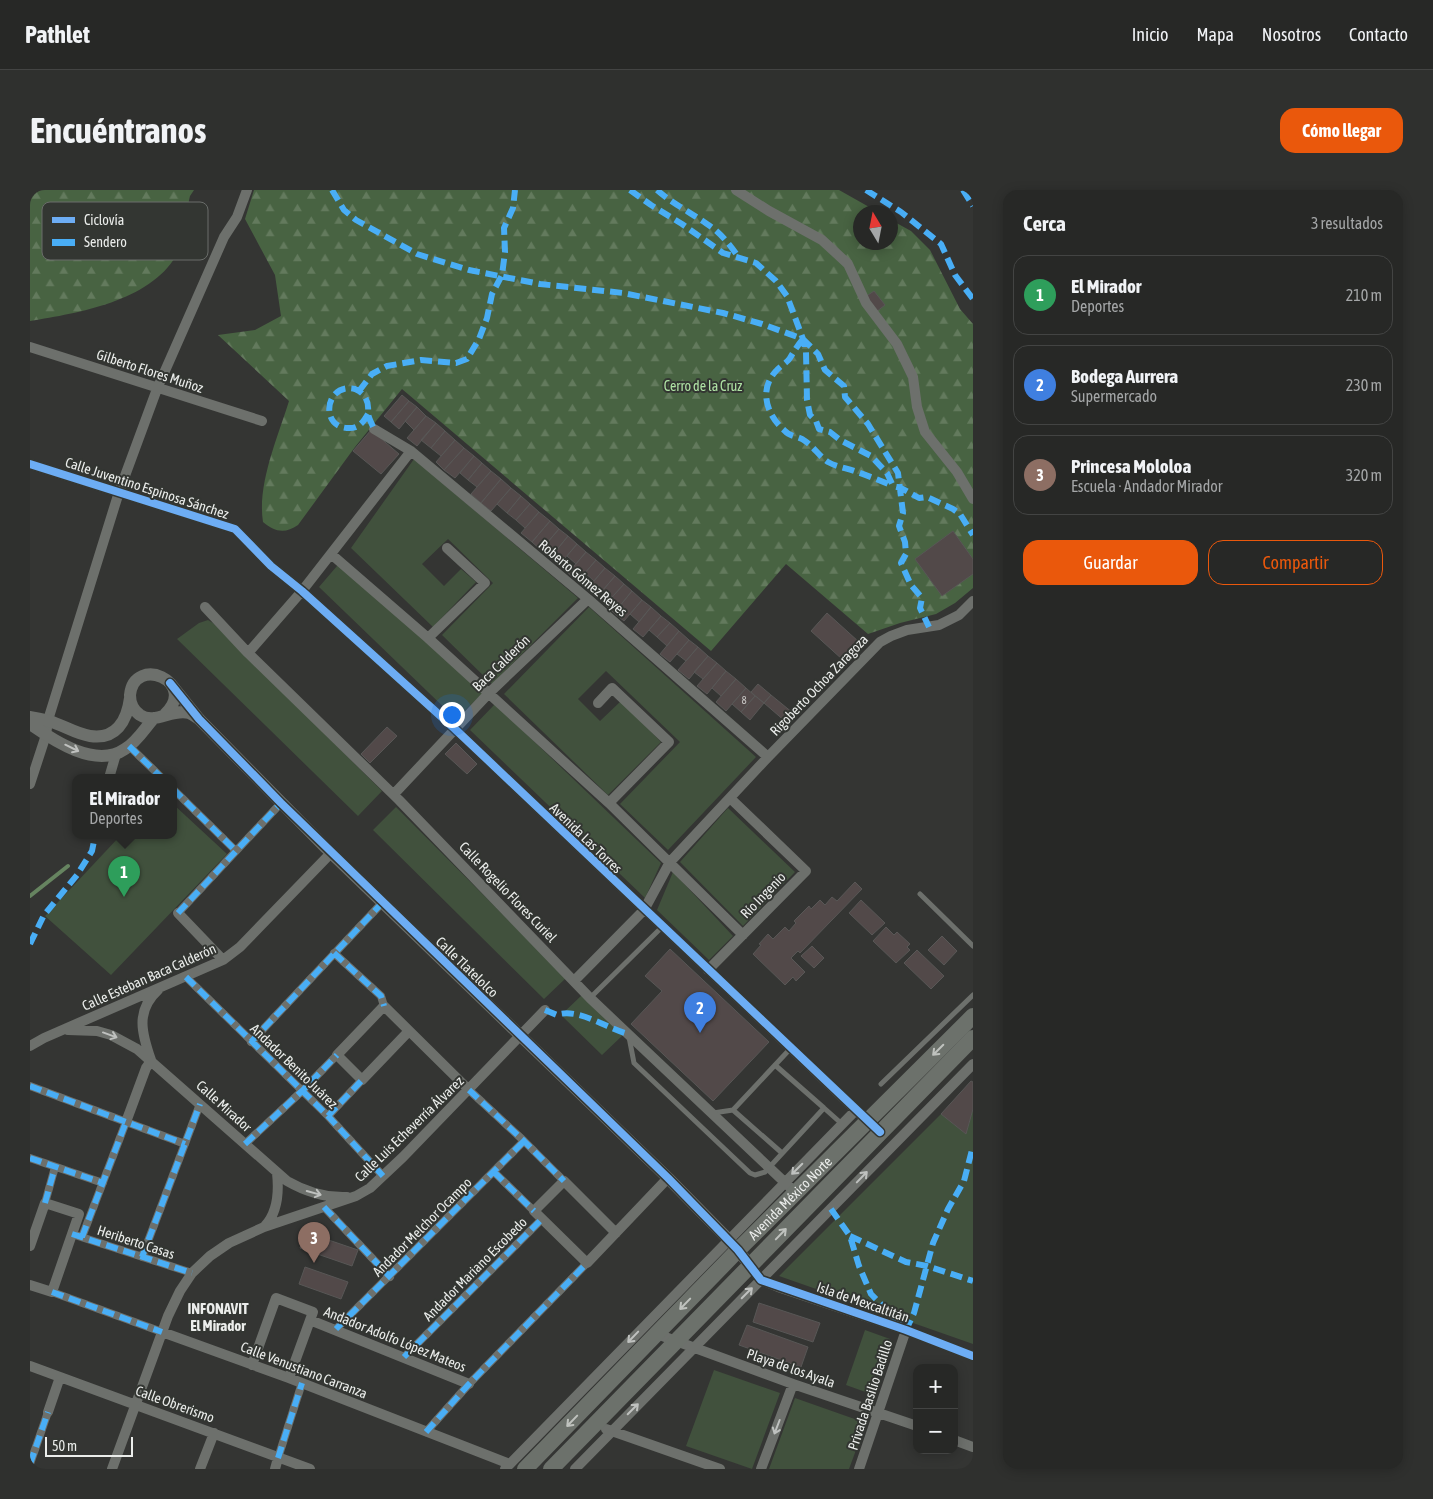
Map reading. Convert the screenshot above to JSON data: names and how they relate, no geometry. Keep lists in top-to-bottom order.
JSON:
{
  "streets": {
    "main road": ["Avenida México Norte"],
    "street": [
      "Gilberto Flores Muñoz",
      "Calle Juventino Espinosa Sánchez",
      "Roberto Gómez Reyes",
      "Baca Calderón",
      "Rigoberto Ochoa Zaragoza",
      "Avenida Las Torres",
      "Calle Rogelio Flores Curiel",
      "Río Ingenio",
      "Calle Tlatelolco",
      "Calle Esteban Baca Calderón",
      "Andador Benito Juárez",
      "Calle Mirador",
      "Calle Luis Echeverría Álvarez",
      "Andador Melchor Ocampo",
      "Heriberto Casas",
      "Andador Mariano Escobedo",
      "Isla de Mexcaltitán",
      "Andador Adolfo López Mateos",
      "Playa de los Ayala",
      "Calle Venustiano Carranza",
      "Privada Basilio Badillo",
      "Calle Obrerismo"
    ]
  },
  "crossings": [
    ["Calle Juventino Espinosa Sánchez", "Avenida Las Torres"],
    ["Roberto Gómez Reyes", "Baca Calderón"],
    ["Roberto Gómez Reyes", "Rigoberto Ochoa Zaragoza"],
    ["Baca Calderón", "Avenida Las Torres"],
    ["Baca Calderón", "Calle Rogelio Flores Curiel"],
    ["Rigoberto Ochoa Zaragoza", "Avenida Las Torres"],
    ["Rigoberto Ochoa Zaragoza", "Calle Rogelio Flores Curiel"],
    ["Rigoberto Ochoa Zaragoza", "Río Ingenio"],
    ["Avenida Las Torres", "Río Ingenio"],
    ["Avenida Las Torres", "Avenida México Norte"],
    ["Calle Rogelio Flores Curiel", "Avenida México Norte"],
    ["Calle Tlatelolco", "Calle Esteban Baca Calderón"],
    ["Calle Tlatelolco", "Calle Luis Echeverría Álvarez"],
    ["Calle Tlatelolco", "Avenida México Norte"],
    ["Calle Esteban Baca Calderón", "Andador Benito Juárez"],
    ["Calle Esteban Baca Calderón", "Calle Mirador"],
    ["Andador Benito Juárez", "Calle Luis Echeverría Álvarez"],
    ["Calle Mirador", "Calle Luis Echeverría Álvarez"],
    ["Calle Luis Echeverría Álvarez", "Heriberto Casas"],
    ["Calle Luis Echeverría Álvarez", "Calle Venustiano Carranza"],
    ["Calle Luis Echeverría Álvarez", "Calle Obrerismo"],
    ["Avenida México Norte", "Playa de los Ayala"],
    ["Avenida México Norte", "Calle Venustiano Carranza"],
    ["Andador Melchor Ocampo", "Andador Adolfo López Mateos"],
    ["Andador Mariano Escobedo", "Andador Adolfo López Mateos"],
    ["Isla de Mexcaltitán", "Privada Basilio Badillo"],
    ["Playa de los Ayala", "Privada Basilio Badillo"]
  ],
  "one_way": ["Calle Mirador"],
  "districts": ["INFONAVIT El Mirador"],
  "parks": ["Cerro de la Cruz"],
  "house_numbers": ["8"],
  "legend": ["Ciclovía", "Sendero"],
  "scale_bar": "50 m",
  "north": "top",
  "page": {
    "header": "Pathlet",
    "nav": [
      "Inicio",
      "Mapa",
      "Nosotros",
      "Contacto"
    ],
    "buttons": [
      "Cómo llegar",
      ["Guardar", "Compartir"]
    ],
    "title": "Encuéntranos",
    "heading": ["Cerca", "3 resultados"],
    "list": [
      {
        "mark": "1",
        "name": "El Mirador",
        "note": "Deportes",
        "value": "210 m"
      },
      {
        "mark": "2",
        "name": "Bodega Aurrera",
        "note": "Supermercado",
        "value": "230 m"
      },
      {
        "mark": "3",
        "name": "Princesa Mololoa",
        "note": "Escuela · Andador Mirador",
        "value": "320 m"
      }
    ],
    "popup": ["El Mirador", "Deportes"],
    "pins": ["1", "2", "3"],
    "map_buttons": ["+", "−"],
    "scale": "50 m"
  }
}
